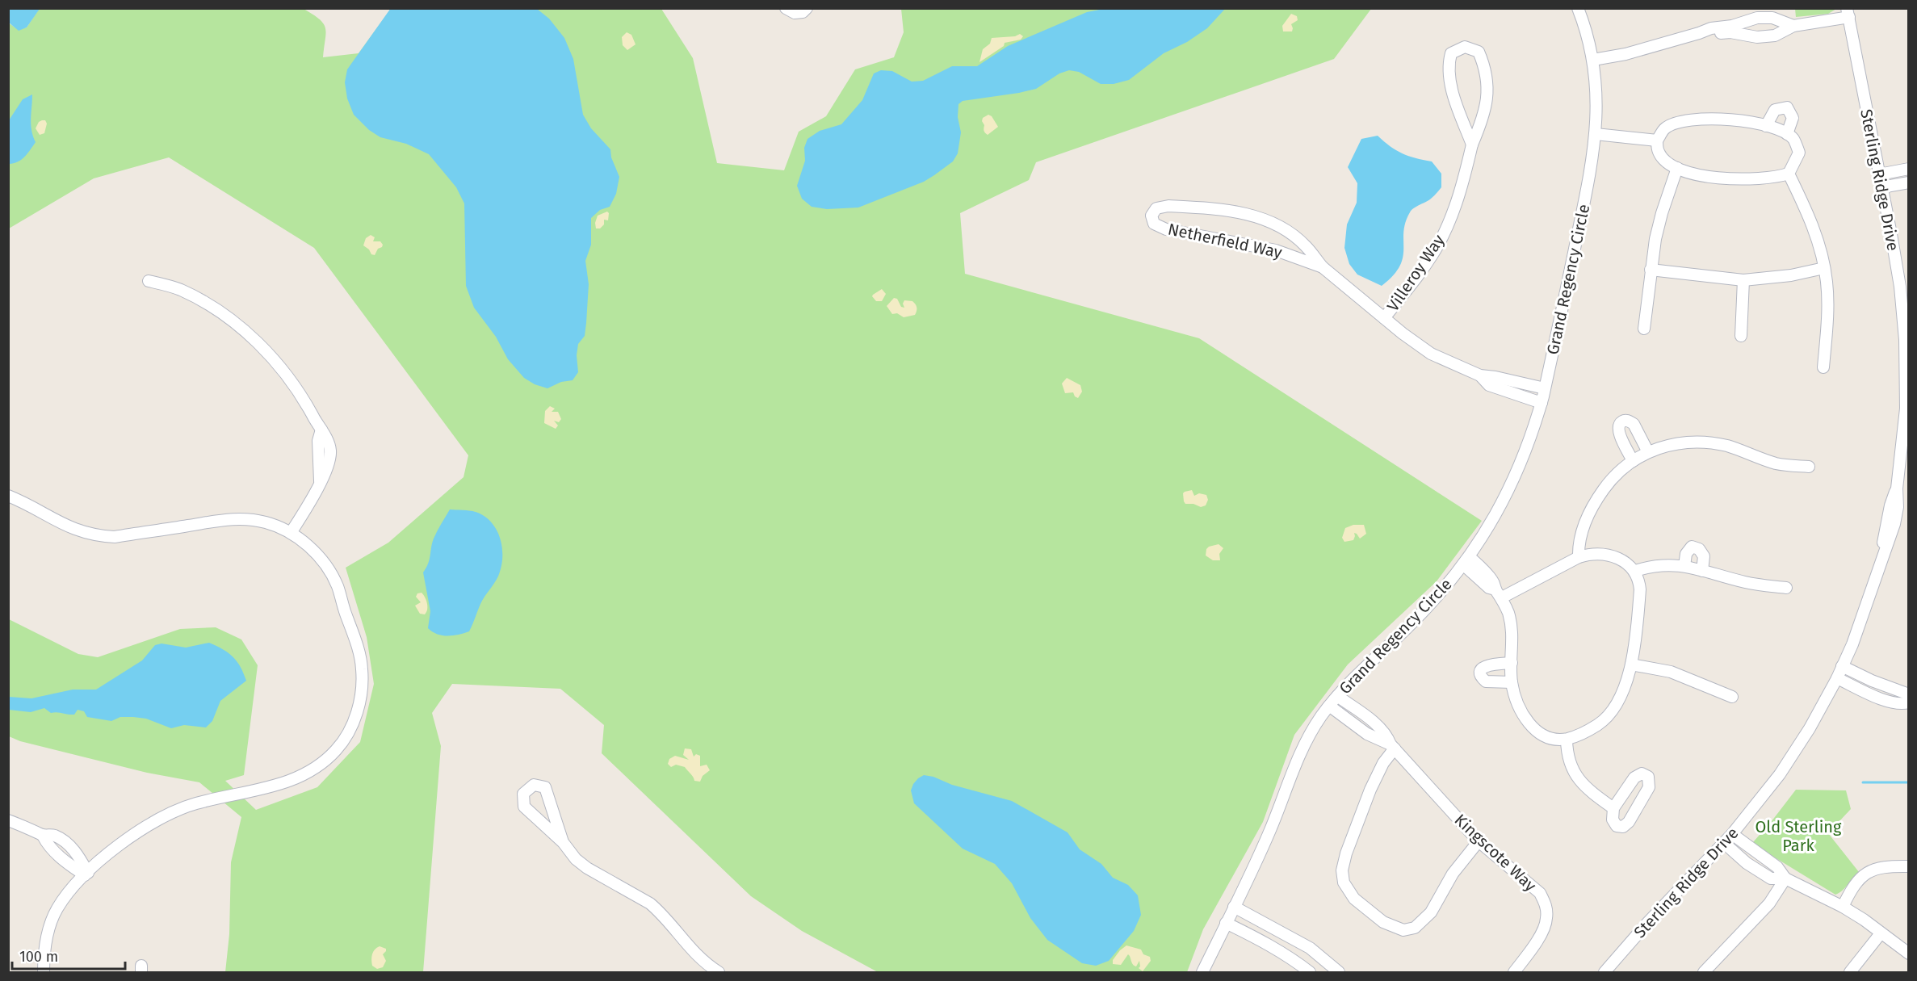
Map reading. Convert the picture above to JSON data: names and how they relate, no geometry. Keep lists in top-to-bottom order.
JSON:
{
  "streets": {
    "street": [
      "Sterling Ridge Drive",
      "Netherfield Way",
      "Villeroy Way",
      "Grand Regency Circle",
      "Kingscote Way"
    ]
  },
  "crossings": [
    ["Netherfield Way", "Villeroy Way"],
    ["Netherfield Way", "Grand Regency Circle"],
    ["Grand Regency Circle", "Kingscote Way"]
  ],
  "parks": ["Old Sterling Park"],
  "scale_bar": "100 m"
}
